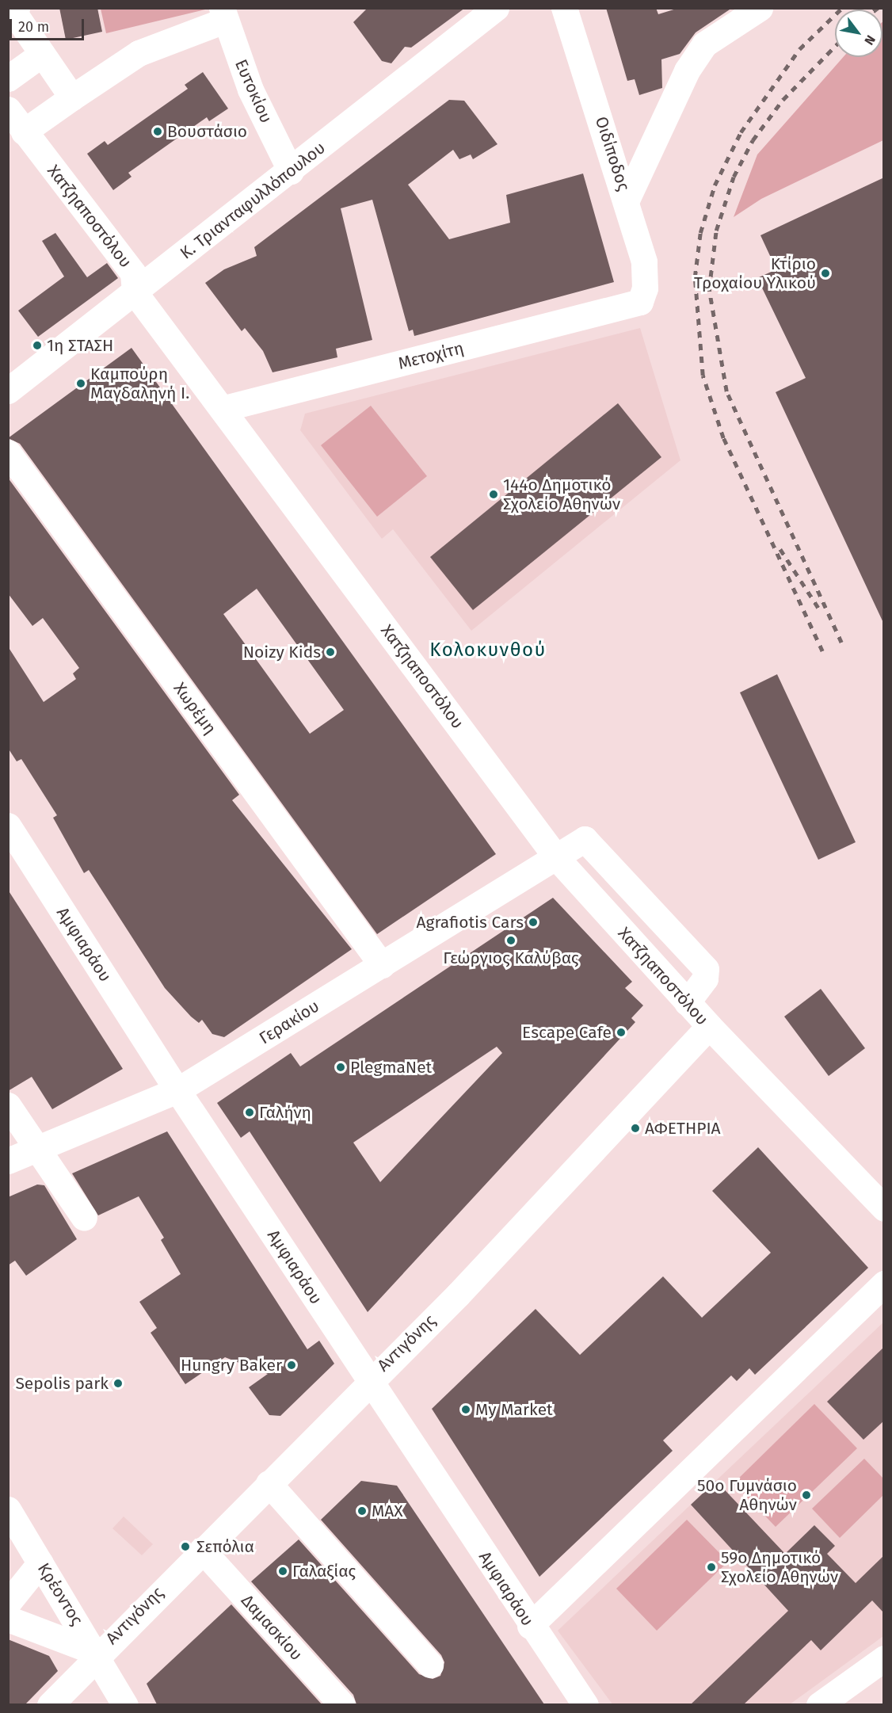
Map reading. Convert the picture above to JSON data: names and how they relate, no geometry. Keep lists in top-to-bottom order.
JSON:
{
  "streets": {
    "street": [
      "Ευτοκίου",
      "Οιδίποδος",
      "Κ. Τριανταφυλλόπουλου",
      "Χατζηαποστόλου",
      "Μετοχίτη",
      "Χωρέμη",
      "Αμφιαράου",
      "Γερακίου",
      "Αντιγόνης",
      "Κρέοντος",
      "Δαμασκίου"
    ]
  },
  "crossings": [
    ["Ευτοκίου", "Κ. Τριανταφυλλόπουλου"],
    ["Οιδίποδος", "Μετοχίτη"],
    ["Κ. Τριανταφυλλόπουλου", "Χατζηαποστόλου"],
    ["Χατζηαποστόλου", "Μετοχίτη"],
    ["Χατζηαποστόλου", "Γερακίου"],
    ["Χατζηαποστόλου", "Αντιγόνης"],
    ["Χωρέμη", "Γερακίου"],
    ["Αμφιαράου", "Γερακίου"],
    ["Αμφιαράου", "Αντιγόνης"],
    ["Αντιγόνης", "Κρέοντος"],
    ["Αντιγόνης", "Δαμασκίου"]
  ],
  "districts": ["Κολοκυνθού"],
  "places": [
    "Βουστάσιο",
    "Κτίριο Τροχαίου Υλικού",
    "1η ΣΤΑΣΗ",
    "Καμπούρη Μαγδαληνή Ι.",
    "144ο Δημοτικό Σχολείο Αθηνών",
    "Noizy Kids",
    "Agrafiotis Cars",
    "Γεώργιος Καλύβας",
    "Escape Cafe",
    "PlegmaNet",
    "Γαλήνη",
    "ΑΦΕΤΗΡΙΑ",
    "Hungry Baker",
    "Sepolis park",
    "My Market",
    "50ο Γυμνάσιο Αθηνών",
    "MAX",
    "Σεπόλια",
    "59ο Δημοτικό Σχολείο Αθηνών",
    "Γαλαξίας"
  ],
  "scale_bar": "20 m",
  "north": "bottom right"
}
